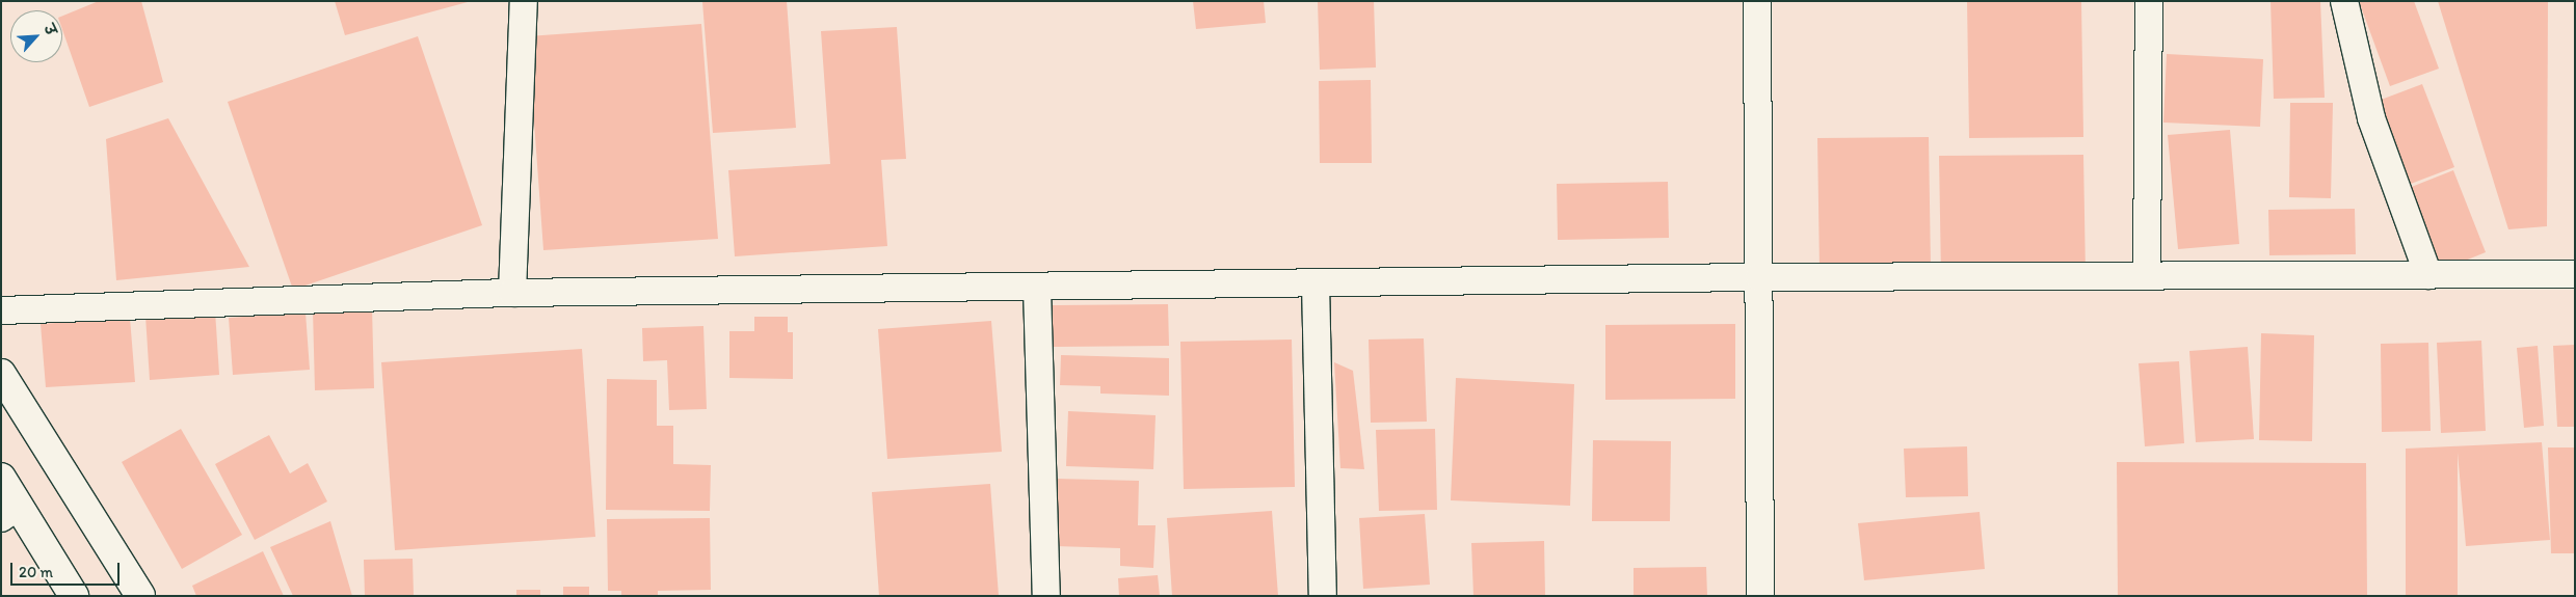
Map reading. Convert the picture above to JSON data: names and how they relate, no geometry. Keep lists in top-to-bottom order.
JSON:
{
  "scale_bar": "20 m",
  "north": "top right"
}
